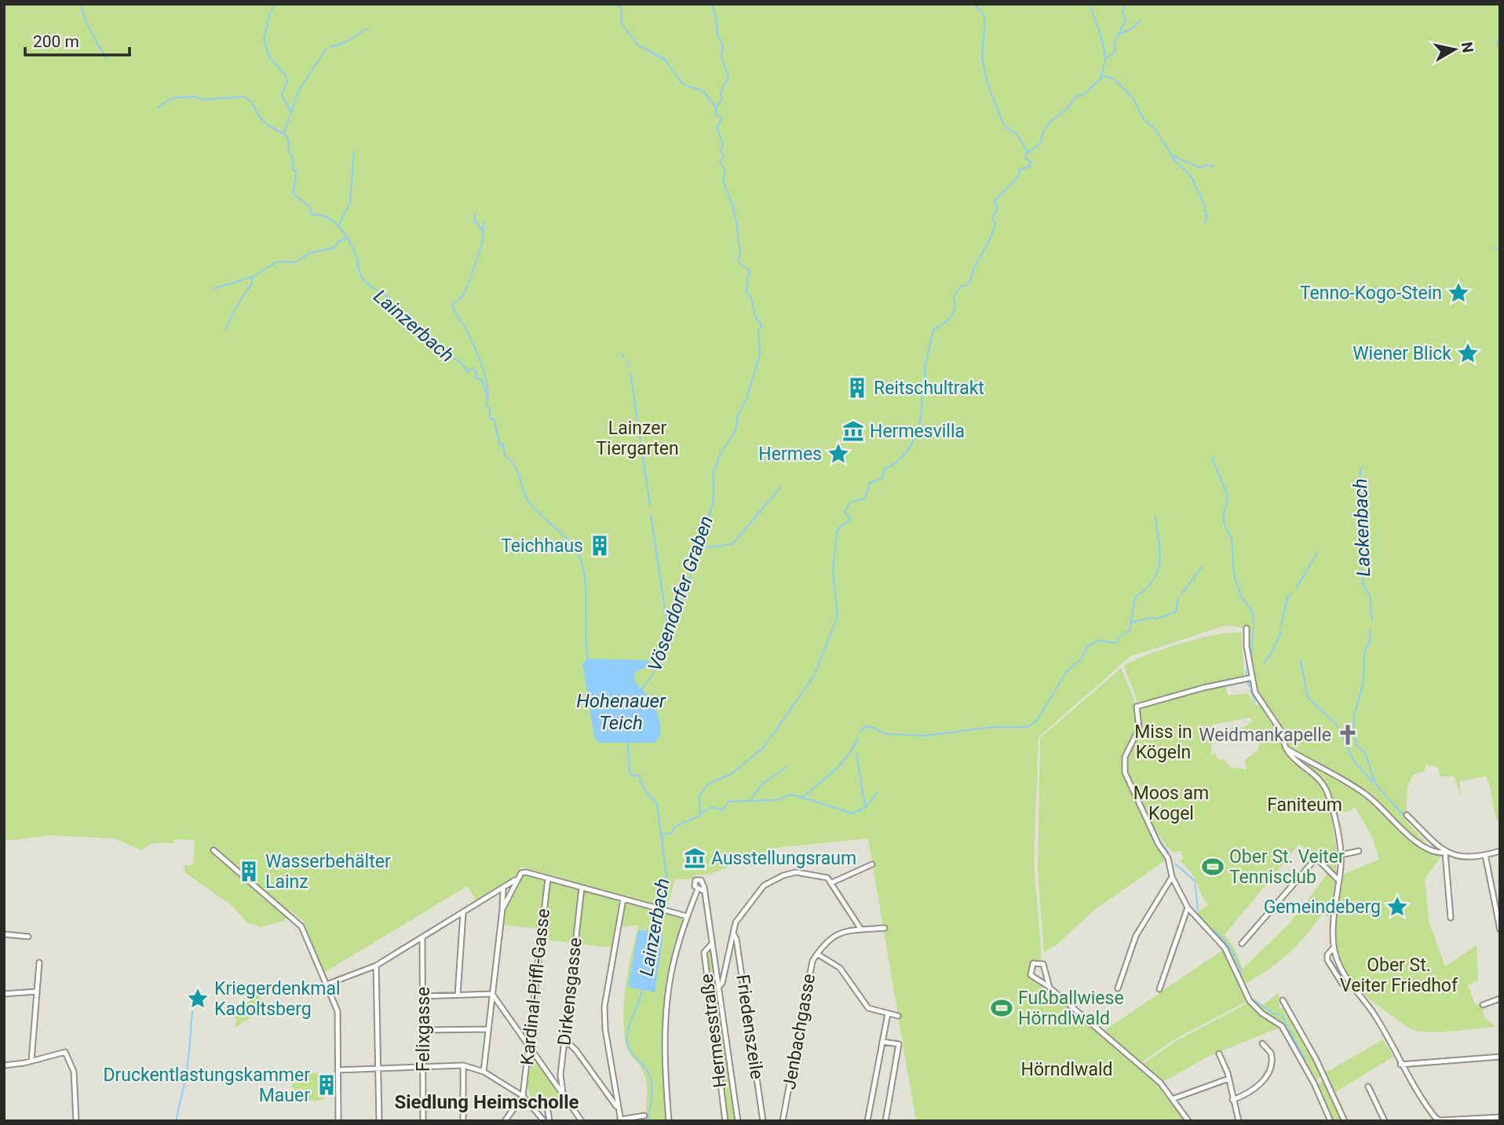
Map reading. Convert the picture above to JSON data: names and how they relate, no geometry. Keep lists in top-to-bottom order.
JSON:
{
  "streets": {
    "street": [
      "Kardinal-Piffl-Gasse",
      "Dirkensgasse",
      "Friedenszeile",
      "Felixgasse",
      "Hermesstraße",
      "Jenbachgasse"
    ]
  },
  "districts": ["Siedlung Heimscholle"],
  "water": [
    "Lainzerbach",
    "Lackenbach",
    "Vösendorfer Graben",
    "Hohenauer Teich"
  ],
  "parks": [
    "Lainzer Tiergarten",
    "Miss in Kögeln",
    "Moos am Kogel",
    "Faniteum",
    "Ober St. Veiter Friedhof",
    "Hörndlwald"
  ],
  "places": {
    "place": [
      "Tenno-Kogo-Stein",
      "Wiener Blick",
      "Hermes",
      "Gemeindeberg",
      "Kriegerdenkmal Kadoltsberg"
    ],
    "building": [
      "Reitschultrakt",
      "Teichhaus",
      "Wasserbehälter Lainz",
      "Druckentlastungskammer Mauer"
    ],
    "museum": ["Hermesvilla", "Ausstellungsraum"],
    "church": ["Weidmankapelle"],
    "sports": ["Ober St. Veiter Tennisclub", "Fußballwiese Hörndlwald"]
  },
  "scale_bar": "200 m",
  "north": "right"
}
